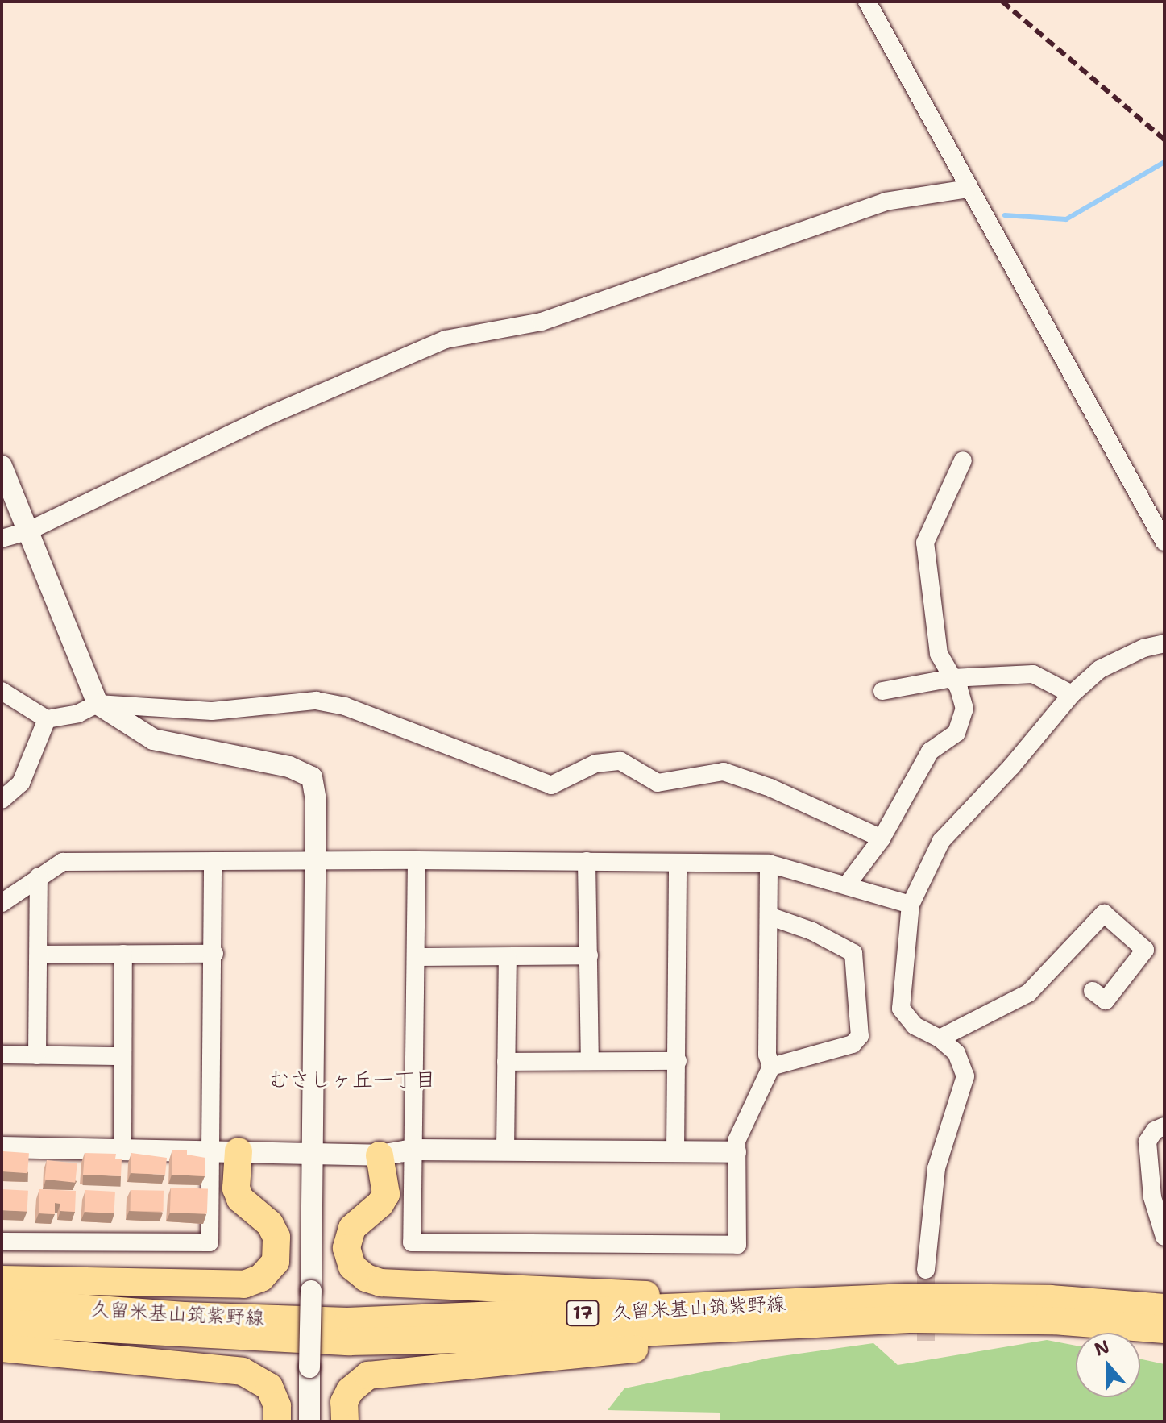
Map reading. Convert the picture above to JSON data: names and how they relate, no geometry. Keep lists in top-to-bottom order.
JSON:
{
  "streets": {
    "main road": ["久留米基山筑紫野線", "17"]
  },
  "districts": ["むさしヶ丘一丁目"],
  "north": "top"
}
